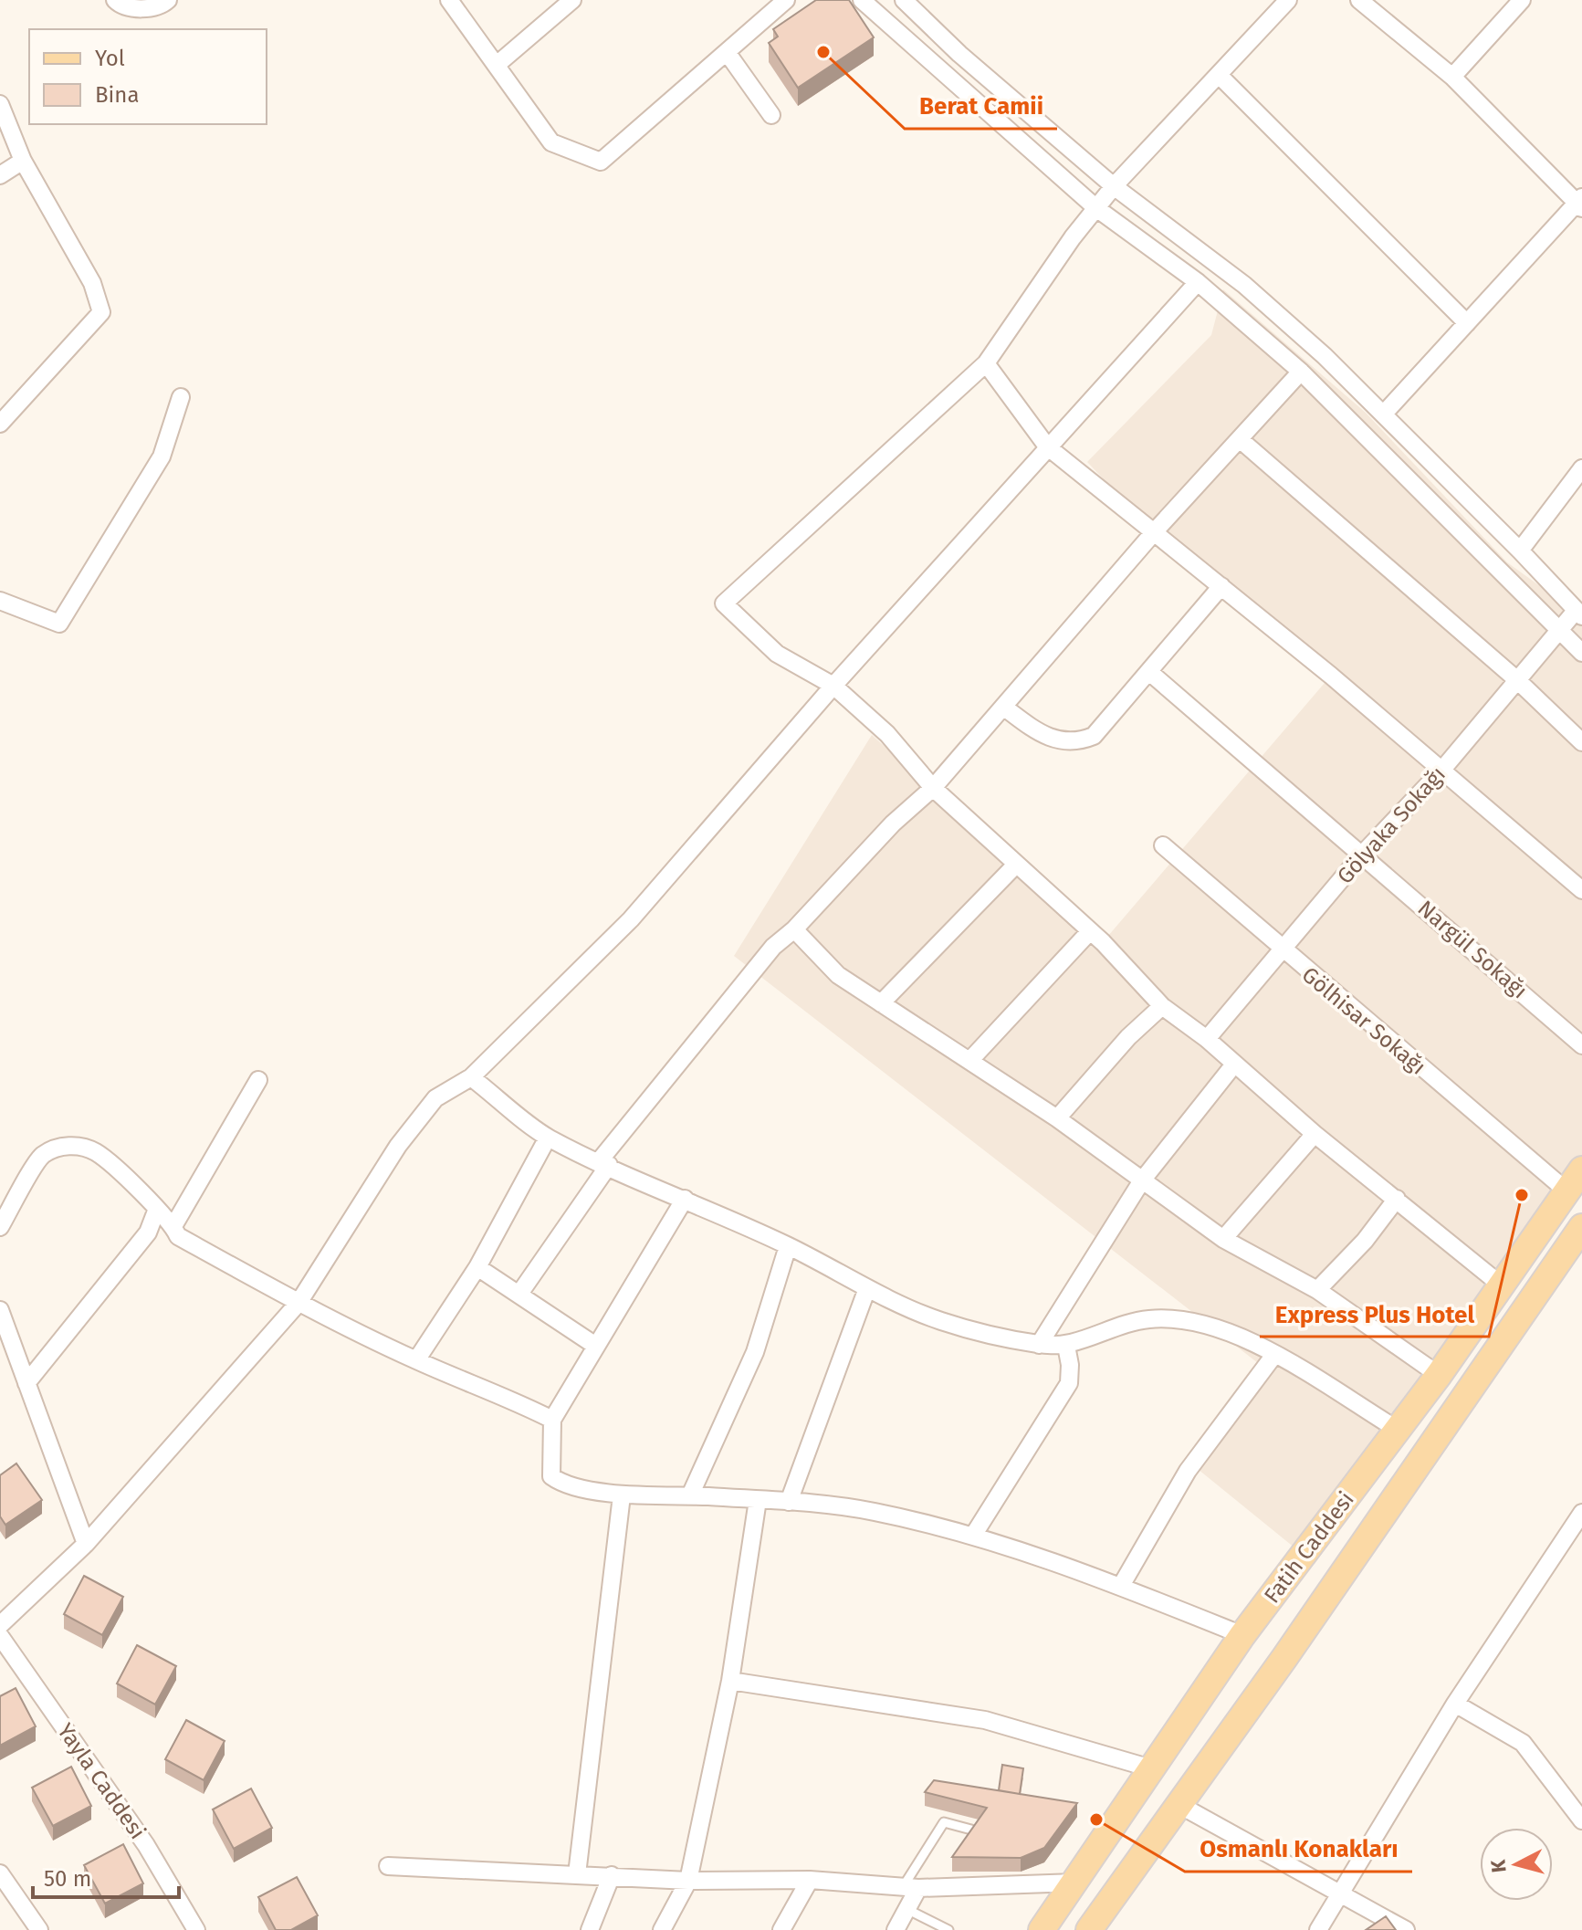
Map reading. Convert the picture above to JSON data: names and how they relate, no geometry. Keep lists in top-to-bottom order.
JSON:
{
  "streets": {
    "main road": ["Fatih Caddesi"],
    "street": [
      "Gölyaka Sokağı",
      "Nargül Sokağı",
      "Gölhisar Sokağı",
      "Yayla Caddesi"
    ]
  },
  "crossings": [
    ["Gölyaka Sokağı", "Nargül Sokağı"],
    ["Gölyaka Sokağı", "Gölhisar Sokağı"],
    ["Gölhisar Sokağı", "Fatih Caddesi"]
  ],
  "places": ["Berat Camii", "Express Plus Hotel", "Osmanlı Konakları"],
  "legend": ["Yol", "Bina"],
  "scale_bar": "50 m",
  "north": "left"
}
